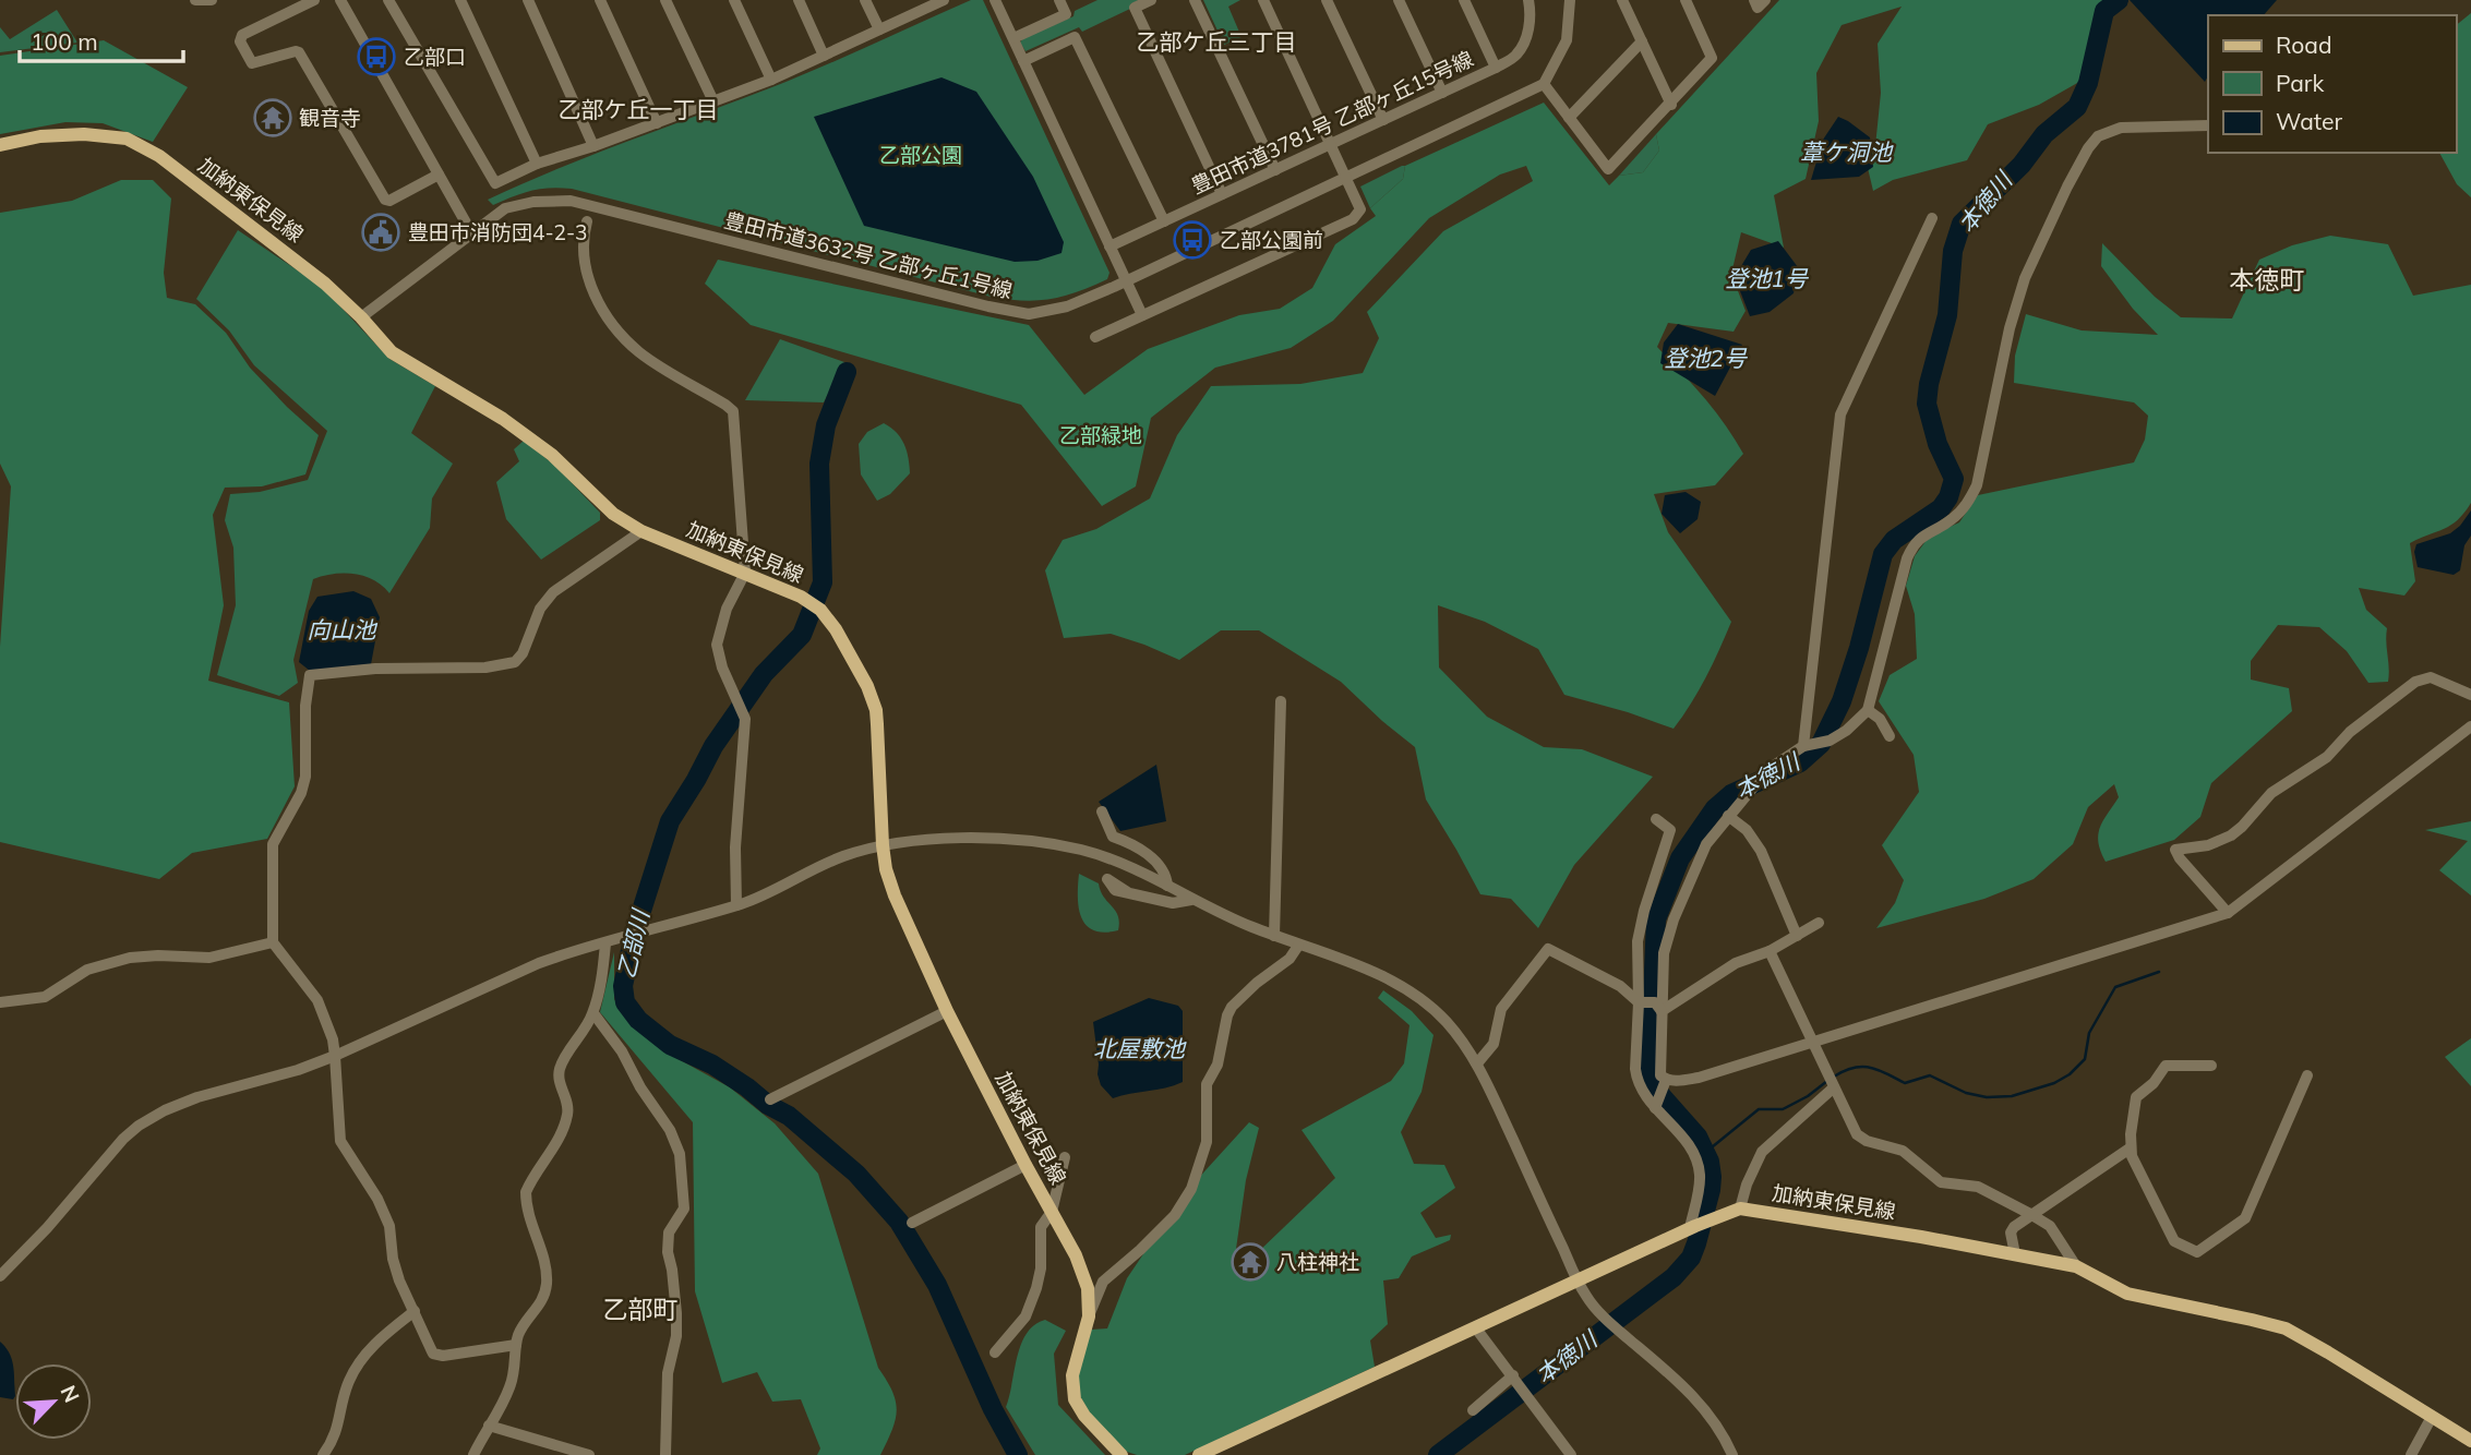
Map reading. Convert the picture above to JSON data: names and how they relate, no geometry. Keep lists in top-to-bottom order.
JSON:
{
  "streets": {
    "main road": ["加納東保見線"],
    "street": ["豊田市道3781号 乙部ヶ丘15号線", "豊田市道3632号 乙部ヶ丘1号線"]
  },
  "crossings": [
    ["加納東保見線", "豊田市道3632号 乙部ヶ丘1号線"]
  ],
  "districts": [
    "乙部ケ丘三丁目",
    "乙部ケ丘一丁目",
    "本徳町",
    "乙部町"
  ],
  "water": [
    "葦ケ洞池",
    "本徳川",
    "登池1号",
    "登池2号",
    "向山池",
    "乙部川",
    "北屋敷池"
  ],
  "parks": ["乙部公園", "乙部緑地"],
  "places": {
    "bus stop": ["乙部口", "乙部公園前"],
    "temple": ["観音寺", "八柱神社"],
    "public building": ["豊田市消防団4-2-3"]
  },
  "legend": ["Road", "Park", "Water"],
  "scale_bar": "100 m",
  "north": "top right"
}
